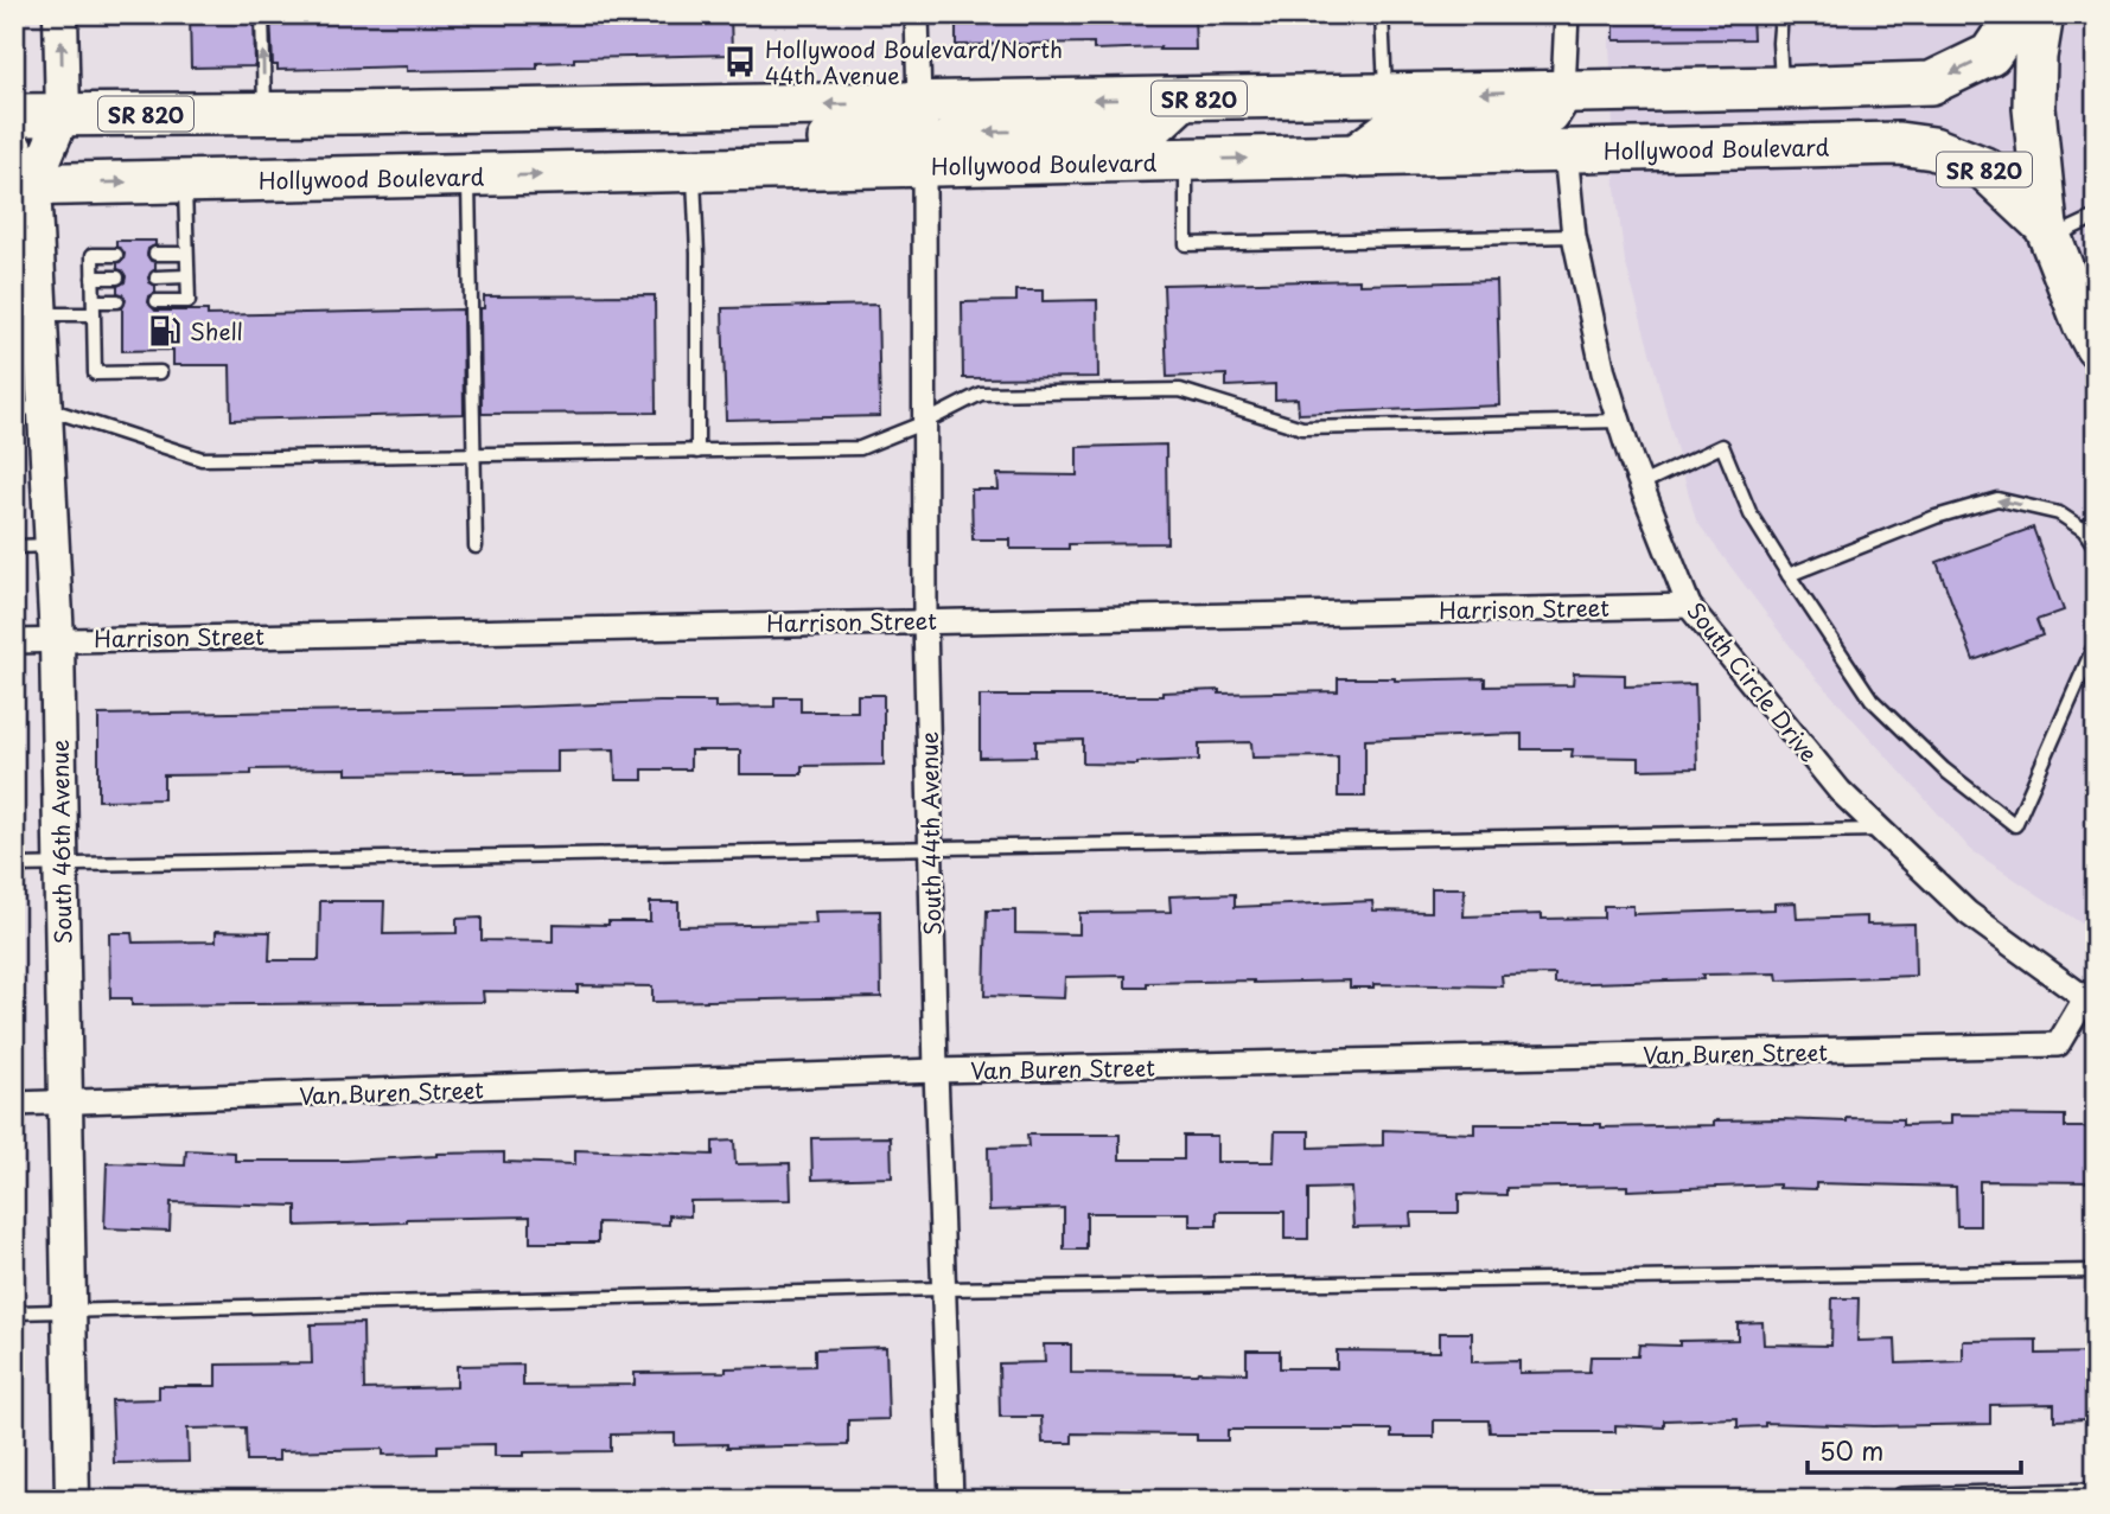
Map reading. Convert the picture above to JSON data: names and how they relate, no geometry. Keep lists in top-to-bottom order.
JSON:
{
  "streets": {
    "highway": ["SR 820", "Hollywood Boulevard"],
    "street": [
      "Harrison Street",
      "South Circle Drive",
      "South 44th Avenue",
      "South 46th Avenue",
      "Van Buren Street"
    ]
  },
  "crossings": [
    ["Hollywood Boulevard", "South Circle Drive"],
    ["Hollywood Boulevard", "South 44th Avenue"],
    ["Hollywood Boulevard", "South 46th Avenue"],
    ["Harrison Street", "South Circle Drive"],
    ["Harrison Street", "South 44th Avenue"],
    ["Harrison Street", "South 46th Avenue"],
    ["South Circle Drive", "Van Buren Street"],
    ["South 44th Avenue", "Van Buren Street"],
    ["South 46th Avenue", "Van Buren Street"]
  ],
  "places": {
    "bus stop": ["Hollywood Boulevard/North 44th Avenue"],
    "fuel station": ["Shell"]
  },
  "scale_bar": "50 m"
}
